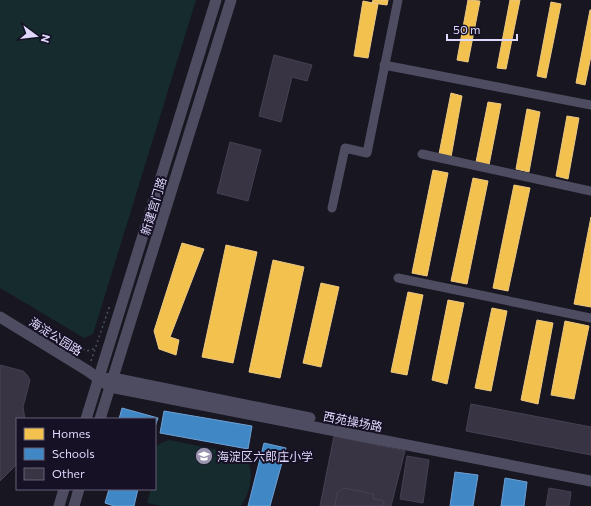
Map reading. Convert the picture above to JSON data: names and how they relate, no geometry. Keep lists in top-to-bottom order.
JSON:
{
  "streets": {
    "street": ["新建宫门路", "海淀公园路", "西苑操场路"]
  },
  "crossings": [
    ["新建宫门路", "海淀公园路"],
    ["新建宫门路", "西苑操场路"],
    ["海淀公园路", "西苑操场路"]
  ],
  "places": {
    "school or university": ["海淀区六郎庄小学"]
  },
  "legend": ["Homes", "Schools", "Other"],
  "scale_bar": "50 m",
  "north": "right"
}
